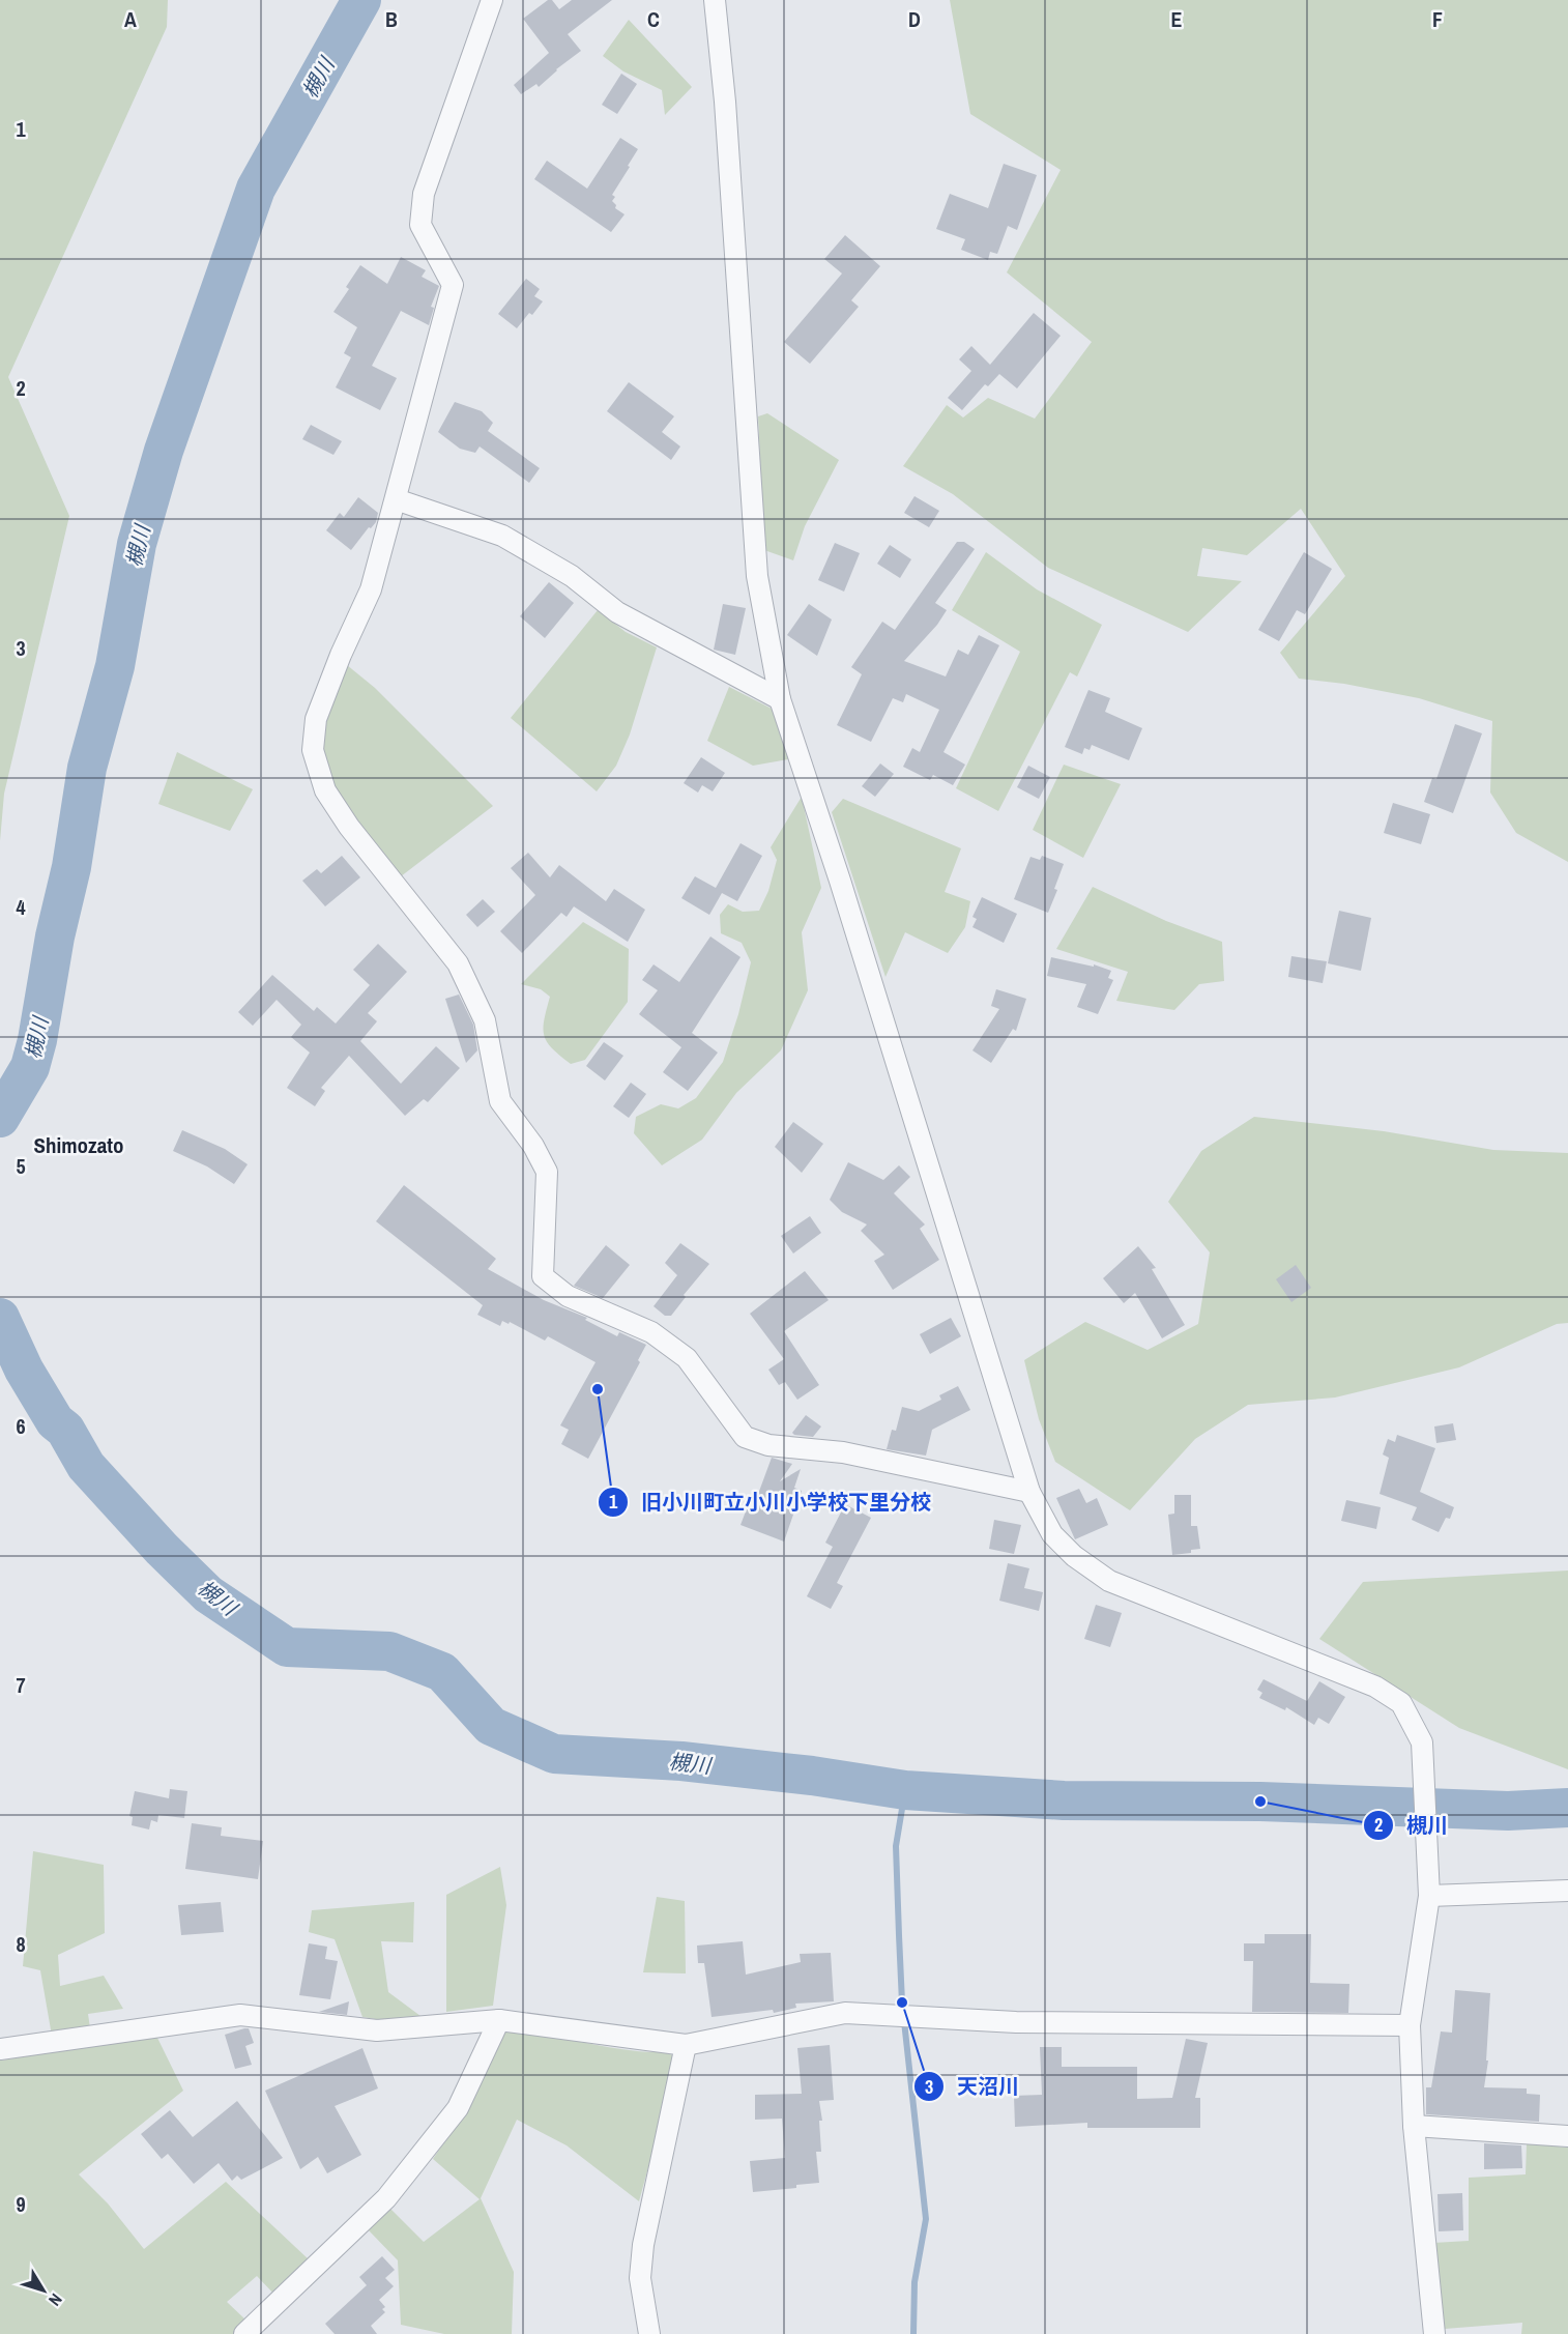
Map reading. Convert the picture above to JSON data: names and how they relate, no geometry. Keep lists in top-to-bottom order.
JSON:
{
  "districts": ["Shimozato"],
  "water": ["槻川"],
  "places": ["旧小川町立小川小学校下里分校", "槻川", "天沼川"],
  "north": "bottom right",
  "grid": {
    "columns": [
      "A",
      "B",
      "C",
      "D",
      "E",
      "F"
    ],
    "rows": [
      "1",
      "2",
      "3",
      "4",
      "5",
      "6",
      "7",
      "8",
      "9"
    ]
  }
}
